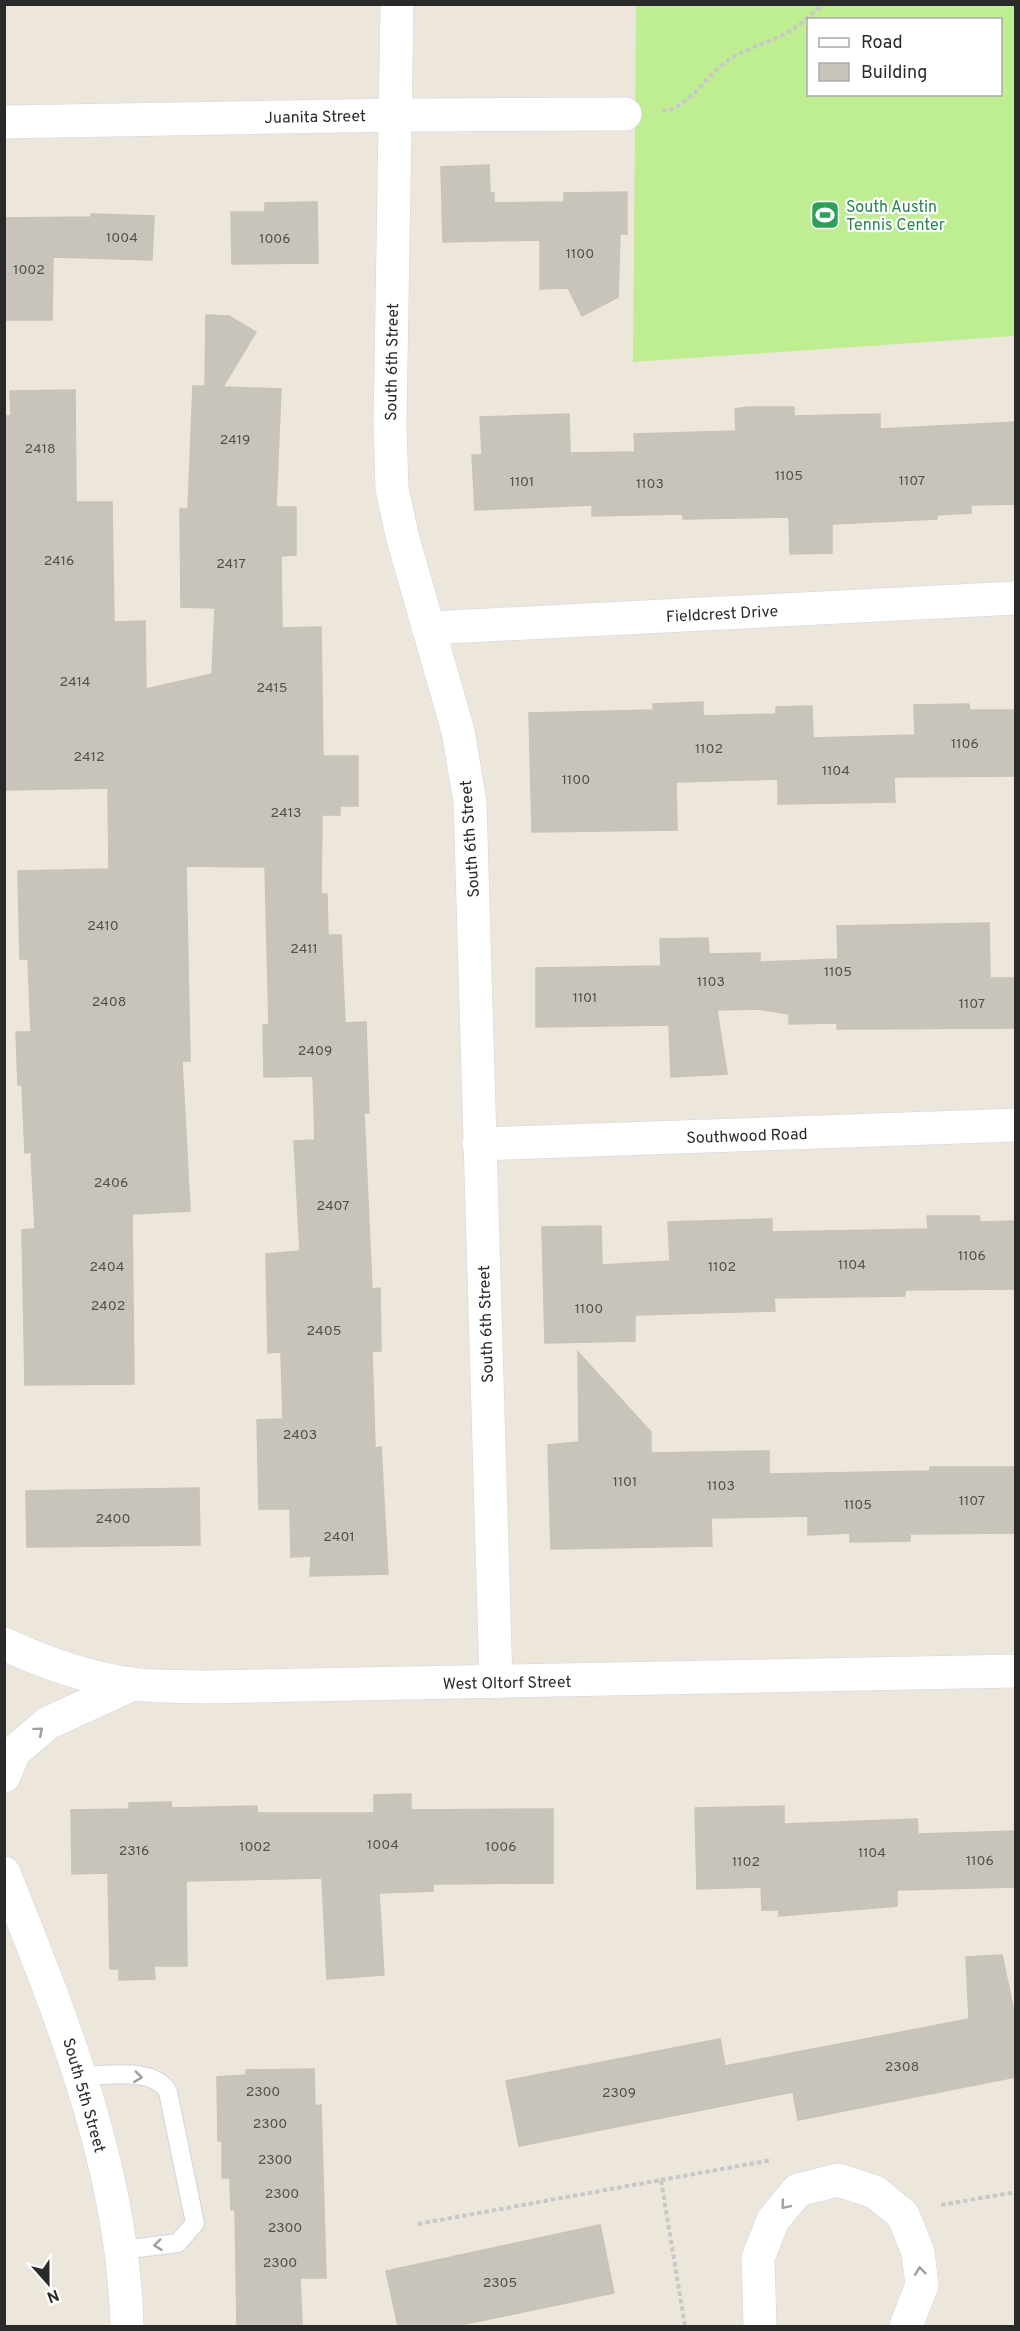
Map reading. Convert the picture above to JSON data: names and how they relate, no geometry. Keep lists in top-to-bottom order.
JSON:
{
  "streets": {
    "street": [
      "Juanita Street",
      "South 6th Street",
      "Fieldcrest Drive",
      "Southwood Road",
      "West Oltorf Street",
      "South 5th Street"
    ]
  },
  "crossings": [
    ["Juanita Street", "South 6th Street"],
    ["South 6th Street", "Fieldcrest Drive"],
    ["South 6th Street", "Southwood Road"],
    ["South 6th Street", "West Oltorf Street"]
  ],
  "places": {
    "sports": ["South Austin Tennis Center"]
  },
  "house_numbers": [
    "1004",
    "1006",
    "1100",
    "1002",
    "2419",
    "2418",
    "1105",
    "1107",
    "1101",
    "1103",
    "2416",
    "2417",
    "2414",
    "2415",
    "1106",
    "1102",
    "2412",
    "1104",
    "1100",
    "2413",
    "2410",
    "2411",
    "1105",
    "1103",
    "1101",
    "2408",
    "1107",
    "2409",
    "2406",
    "2407",
    "1106",
    "1104",
    "2404",
    "1102",
    "2402",
    "1100",
    "2405",
    "2403",
    "1101",
    "1103",
    "1107",
    "1105",
    "2400",
    "2401",
    "1004",
    "1002",
    "1006",
    "2316",
    "1104",
    "1106",
    "1102",
    "2308",
    "2300",
    "2309",
    "2300",
    "2300",
    "2300",
    "2300",
    "2300",
    "2305"
  ],
  "legend": ["Road", "Building"],
  "north": "bottom"
}
